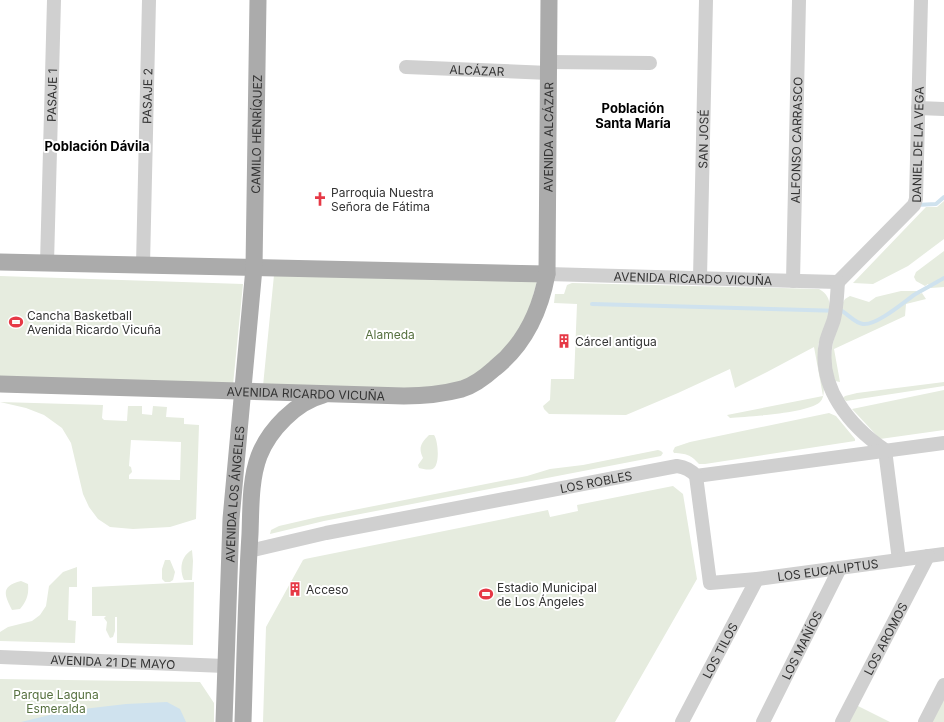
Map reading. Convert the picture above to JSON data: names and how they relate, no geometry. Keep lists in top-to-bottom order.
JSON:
{
  "streets": {
    "main road": [
      "CAMILO HENRÍQUEZ",
      "AVENIDA ALCÁZAR",
      "AVENIDA RICARDO VICUÑA",
      "AVENIDA LOS ÁNGELES"
    ],
    "street": [
      "ALCÁZAR",
      "PASAJE 1",
      "PASAJE 2",
      "SAN JOSÉ",
      "ALFONSO CARRASCO",
      "DANIEL DE LA VEGA",
      "LOS ROBLES",
      "LOS EUCALIPTUS",
      "LOS AROMOS",
      "LOS MAÑÍOS",
      "LOS TILOS",
      "AVENIDA 21 DE MAYO"
    ]
  },
  "crossings": [
    ["ALCÁZAR", "AVENIDA ALCÁZAR"],
    ["PASAJE 1", "AVENIDA RICARDO VICUÑA"],
    ["PASAJE 2", "AVENIDA RICARDO VICUÑA"],
    ["CAMILO HENRÍQUEZ", "AVENIDA RICARDO VICUÑA"],
    ["CAMILO HENRÍQUEZ", "AVENIDA LOS ÁNGELES"],
    ["AVENIDA ALCÁZAR", "AVENIDA RICARDO VICUÑA"],
    ["SAN JOSÉ", "AVENIDA RICARDO VICUÑA"],
    ["ALFONSO CARRASCO", "AVENIDA RICARDO VICUÑA"],
    ["DANIEL DE LA VEGA", "AVENIDA RICARDO VICUÑA"],
    ["AVENIDA RICARDO VICUÑA", "AVENIDA LOS ÁNGELES"],
    ["LOS ROBLES", "AVENIDA LOS ÁNGELES"],
    ["LOS ROBLES", "LOS EUCALIPTUS"],
    ["AVENIDA LOS ÁNGELES", "AVENIDA 21 DE MAYO"],
    ["LOS EUCALIPTUS", "LOS AROMOS"],
    ["LOS EUCALIPTUS", "LOS MAÑÍOS"],
    ["LOS EUCALIPTUS", "LOS TILOS"]
  ],
  "districts": ["Población Santa María", "Población Dávila"],
  "parks": ["Alameda", "Parque Laguna Esmeralda"],
  "places": {
    "church": ["Parroquia Nuestra Señora de Fátima"],
    "sports": ["Cancha Basketball Avenida Ricardo Vicuña", "Estadio Municipal de Los Ángeles"],
    "building": ["Cárcel antigua", "Acceso"]
  }
}
